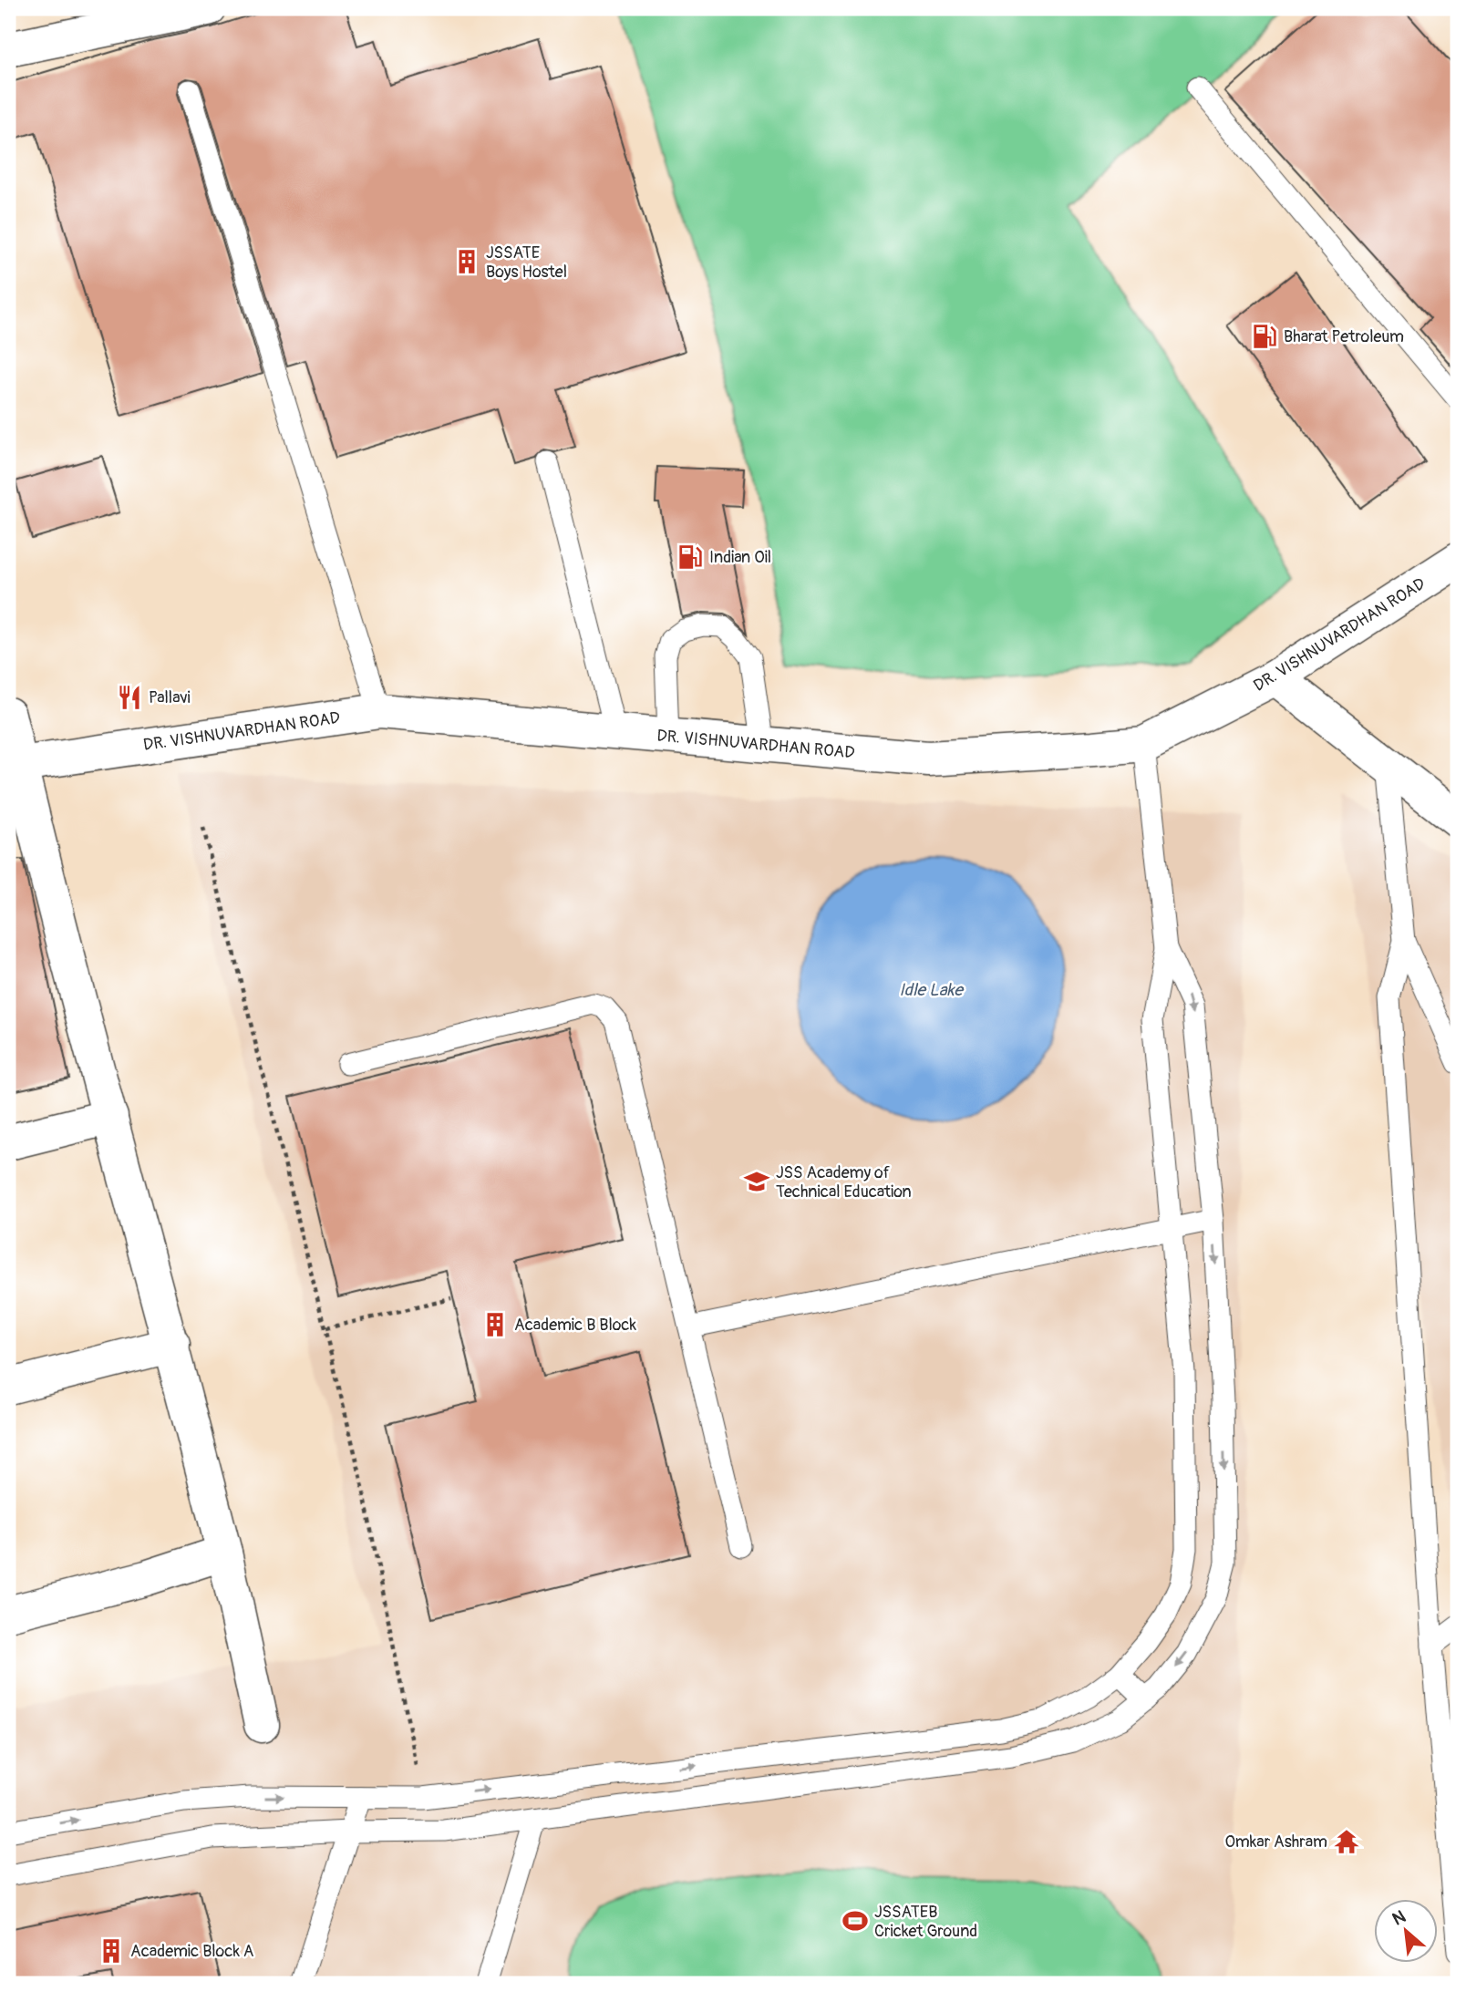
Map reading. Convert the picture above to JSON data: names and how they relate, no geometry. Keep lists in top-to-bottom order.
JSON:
{
  "streets": {
    "street": ["DR. VISHNUVARDHAN ROAD"]
  },
  "water": ["Idle Lake"],
  "places": {
    "building": ["JSSATE Boys Hostel", "Academic B Block", "Academic Block A"],
    "fuel station": ["Bharat Petroleum", "Indian Oil"],
    "restaurant": ["Pallavi"],
    "school or university": ["JSS Academy of Technical Education"],
    "temple": ["Omkar Ashram"],
    "sports": ["JSSATEB Cricket Ground"]
  },
  "north": "top left"
}
